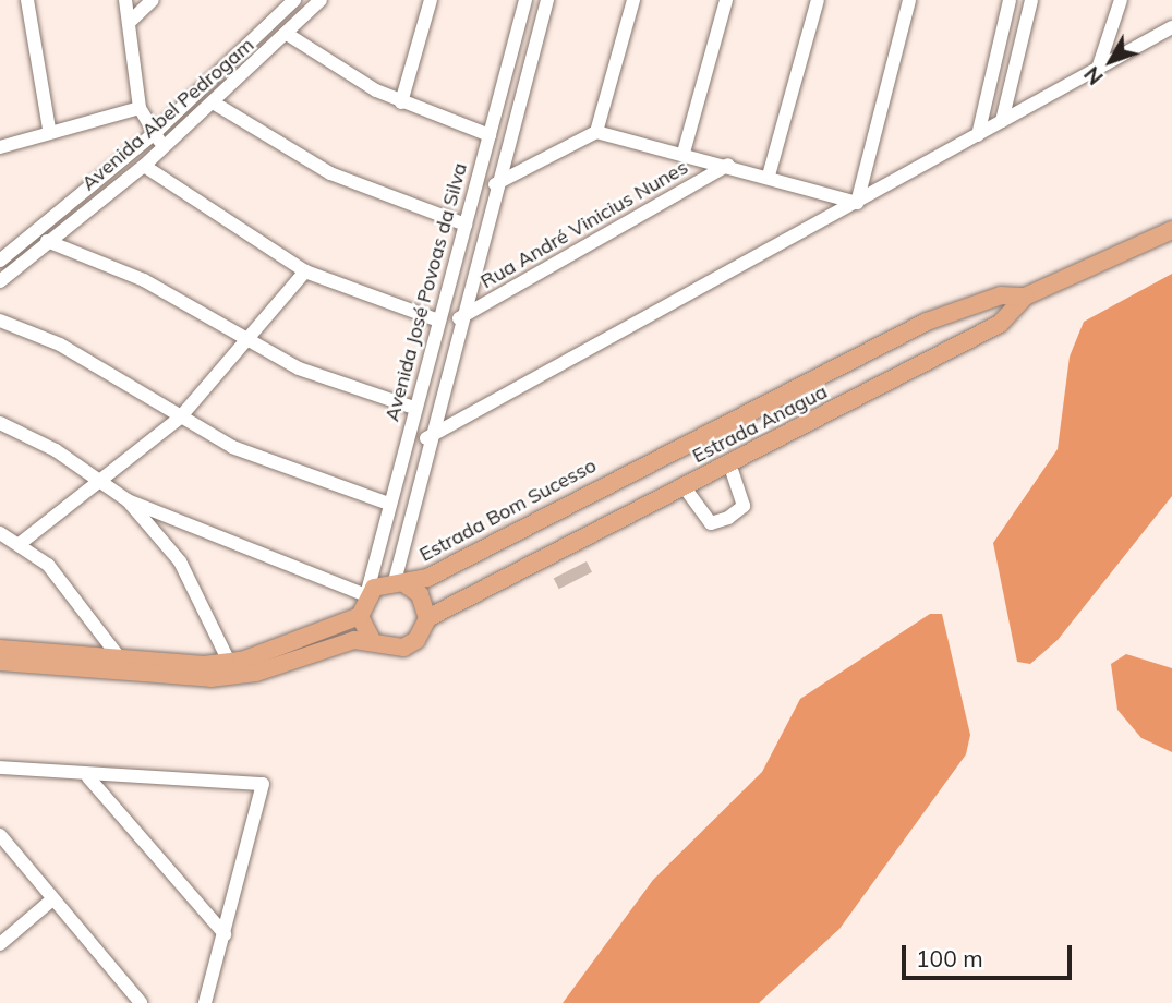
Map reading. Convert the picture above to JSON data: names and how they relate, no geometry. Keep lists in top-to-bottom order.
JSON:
{
  "streets": {
    "main road": ["Estrada Anagua", "Estrada Bom Sucesso"],
    "street": ["Avenida Abel Pedrogam", "Rua André Vinicius Nunes", "Avenida José Povoas da Silva"]
  },
  "crossings": [
    ["Rua André Vinicius Nunes", "Avenida José Povoas da Silva"],
    ["Avenida José Povoas da Silva", "Estrada Anagua"],
    ["Avenida José Povoas da Silva", "Estrada Bom Sucesso"],
    ["Estrada Anagua", "Estrada Bom Sucesso"]
  ],
  "scale_bar": "100 m",
  "north": "bottom left"
}
